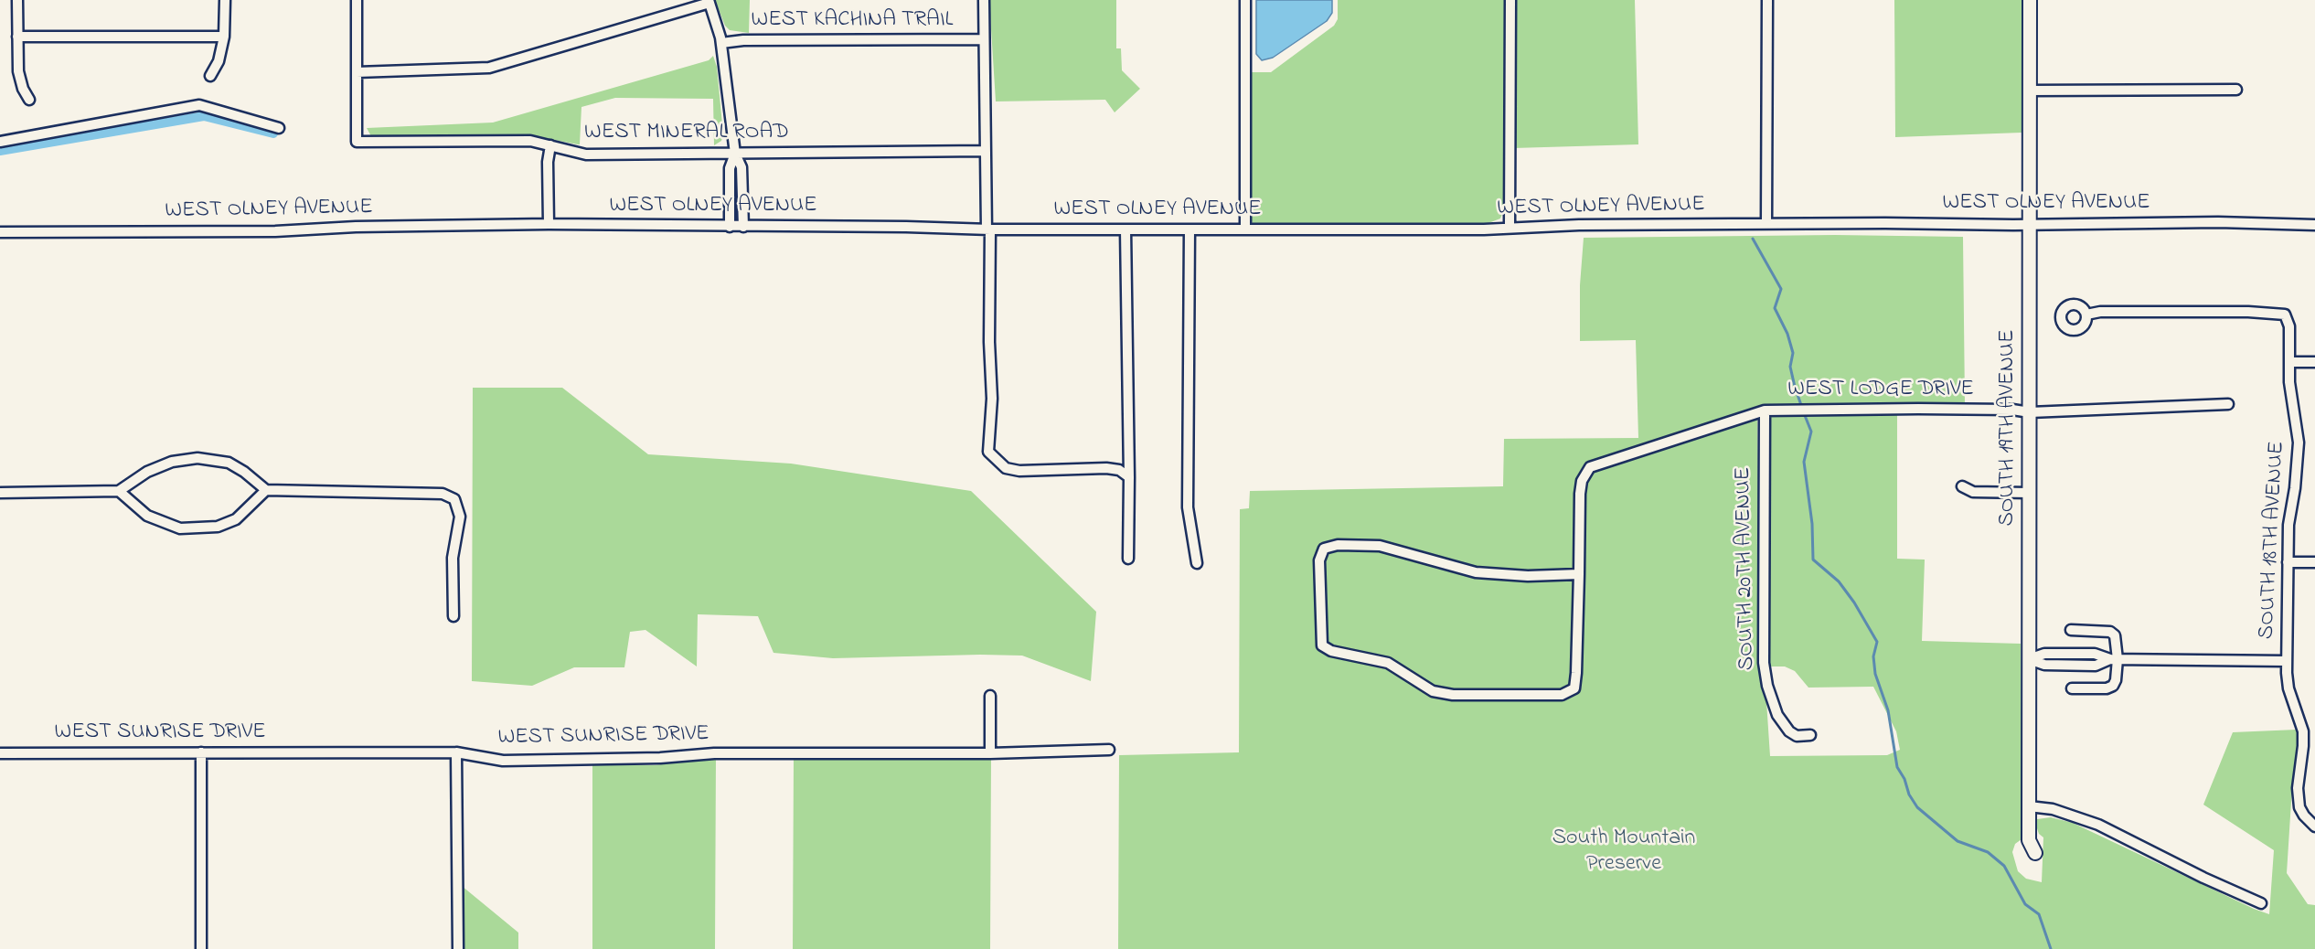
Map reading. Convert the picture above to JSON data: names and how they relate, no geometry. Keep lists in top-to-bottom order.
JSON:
{
  "streets": {
    "street": [
      "WEST KACHINA TRAIL",
      "WEST MINERAL ROAD",
      "WEST OLNEY AVENUE",
      "WEST LODGE DRIVE",
      "SOUTH 19TH AVENUE",
      "SOUTH 18TH AVENUE",
      "SOUTH 20TH AVENUE",
      "WEST SUNRISE DRIVE"
    ]
  },
  "crossings": [
    ["WEST OLNEY AVENUE", "SOUTH 19TH AVENUE"],
    ["WEST LODGE DRIVE", "SOUTH 19TH AVENUE"],
    ["WEST LODGE DRIVE", "SOUTH 20TH AVENUE"]
  ],
  "parks": ["South Mountain Preserve"]
}
